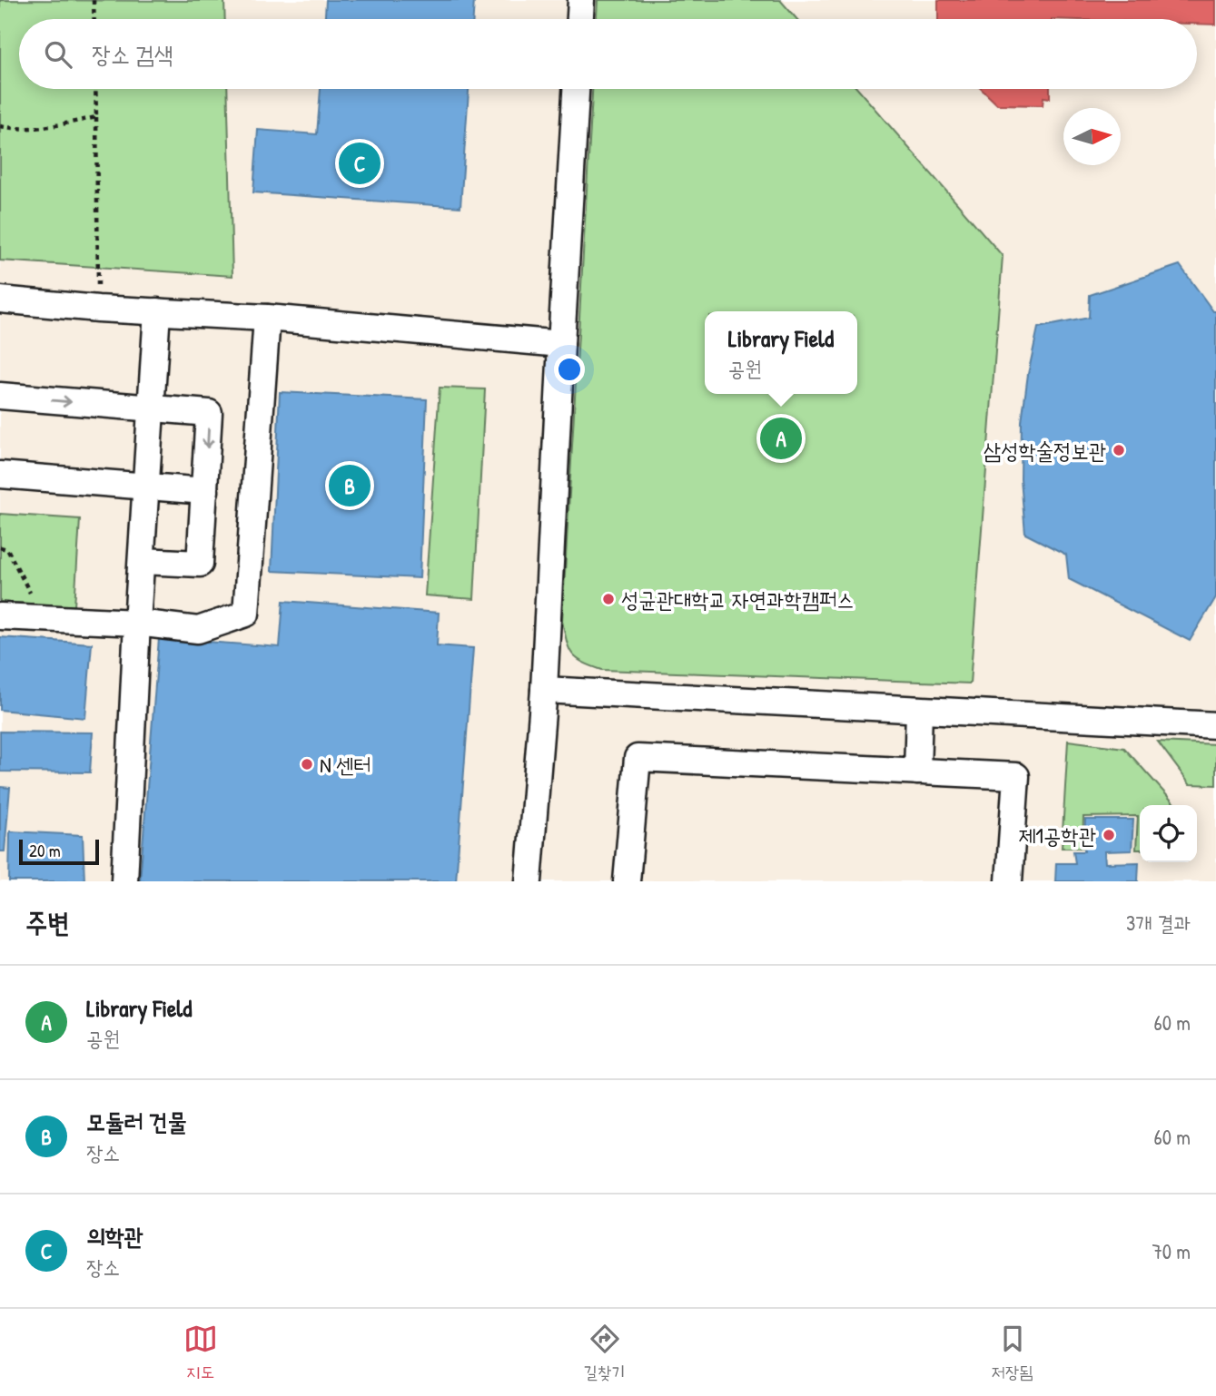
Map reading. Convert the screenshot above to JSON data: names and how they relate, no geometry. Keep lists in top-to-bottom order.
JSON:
{
  "places": [
    "삼성학술정보관",
    "성균관대학교 자연과학캠퍼스",
    "N 센터",
    "제1공학관"
  ],
  "scale_bar": "20 m",
  "north": "right",
  "page": {
    "search": "장소 검색",
    "pins": ["C", "A", "B"],
    "popup": ["Library Field", "공원"],
    "scale": "20 m",
    "heading": ["주변", "3개 결과"],
    "list": [
      {
        "mark": "A",
        "name": "Library Field",
        "note": "공원",
        "value": "60 m"
      },
      {
        "mark": "B",
        "name": "모듈러 건물",
        "note": "장소",
        "value": "60 m"
      },
      {
        "mark": "C",
        "name": "의학관",
        "note": "장소",
        "value": "70 m"
      }
    ],
    "nav": ["지도", "길찾기", "저장됨"]
  }
}
